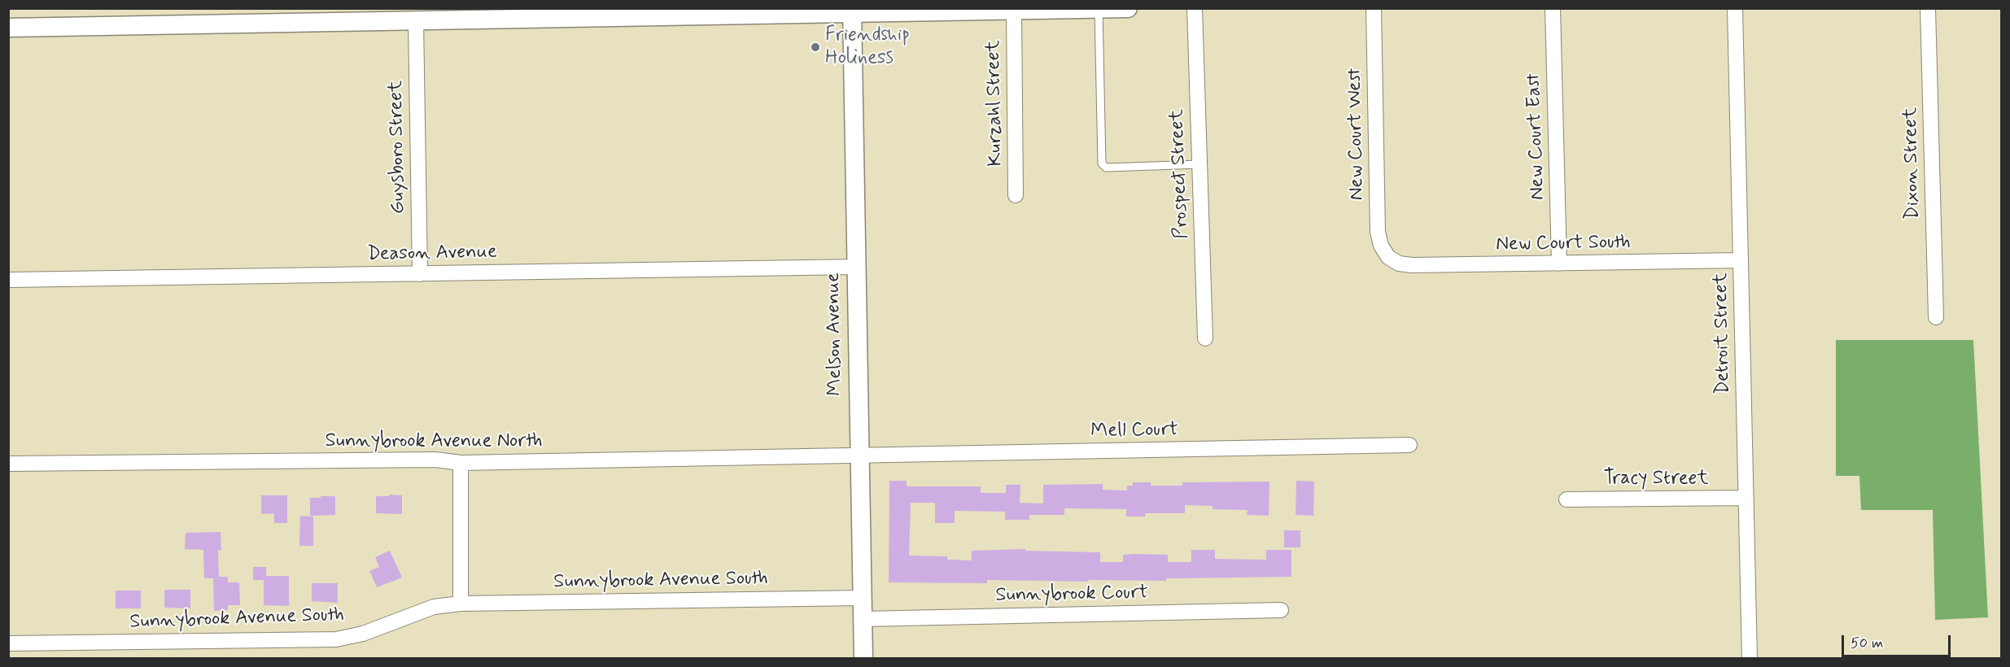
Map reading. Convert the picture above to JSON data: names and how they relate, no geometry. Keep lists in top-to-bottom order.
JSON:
{
  "streets": {
    "street": [
      "Kurzahl Street",
      "New Court West",
      "New Court East",
      "Guysboro Street",
      "Dixon Street",
      "Prospect Street",
      "New Court South",
      "Deason Avenue",
      "Detroit Street",
      "Melson Avenue",
      "Mell Court",
      "Sunnybrook Avenue North",
      "Tracy Street",
      "Sunnybrook Avenue South",
      "Sunnybrook Court"
    ]
  },
  "crossings": [
    ["New Court West", "New Court South"],
    ["New Court East", "New Court South"],
    ["Guysboro Street", "Deason Avenue"],
    ["New Court South", "Detroit Street"],
    ["Deason Avenue", "Melson Avenue"],
    ["Detroit Street", "Tracy Street"],
    ["Melson Avenue", "Mell Court"],
    ["Melson Avenue", "Sunnybrook Avenue North"],
    ["Melson Avenue", "Sunnybrook Avenue South"],
    ["Melson Avenue", "Sunnybrook Court"],
    ["Mell Court", "Sunnybrook Avenue North"]
  ],
  "places": ["Friendship Holiness"],
  "scale_bar": "50 m"
}
